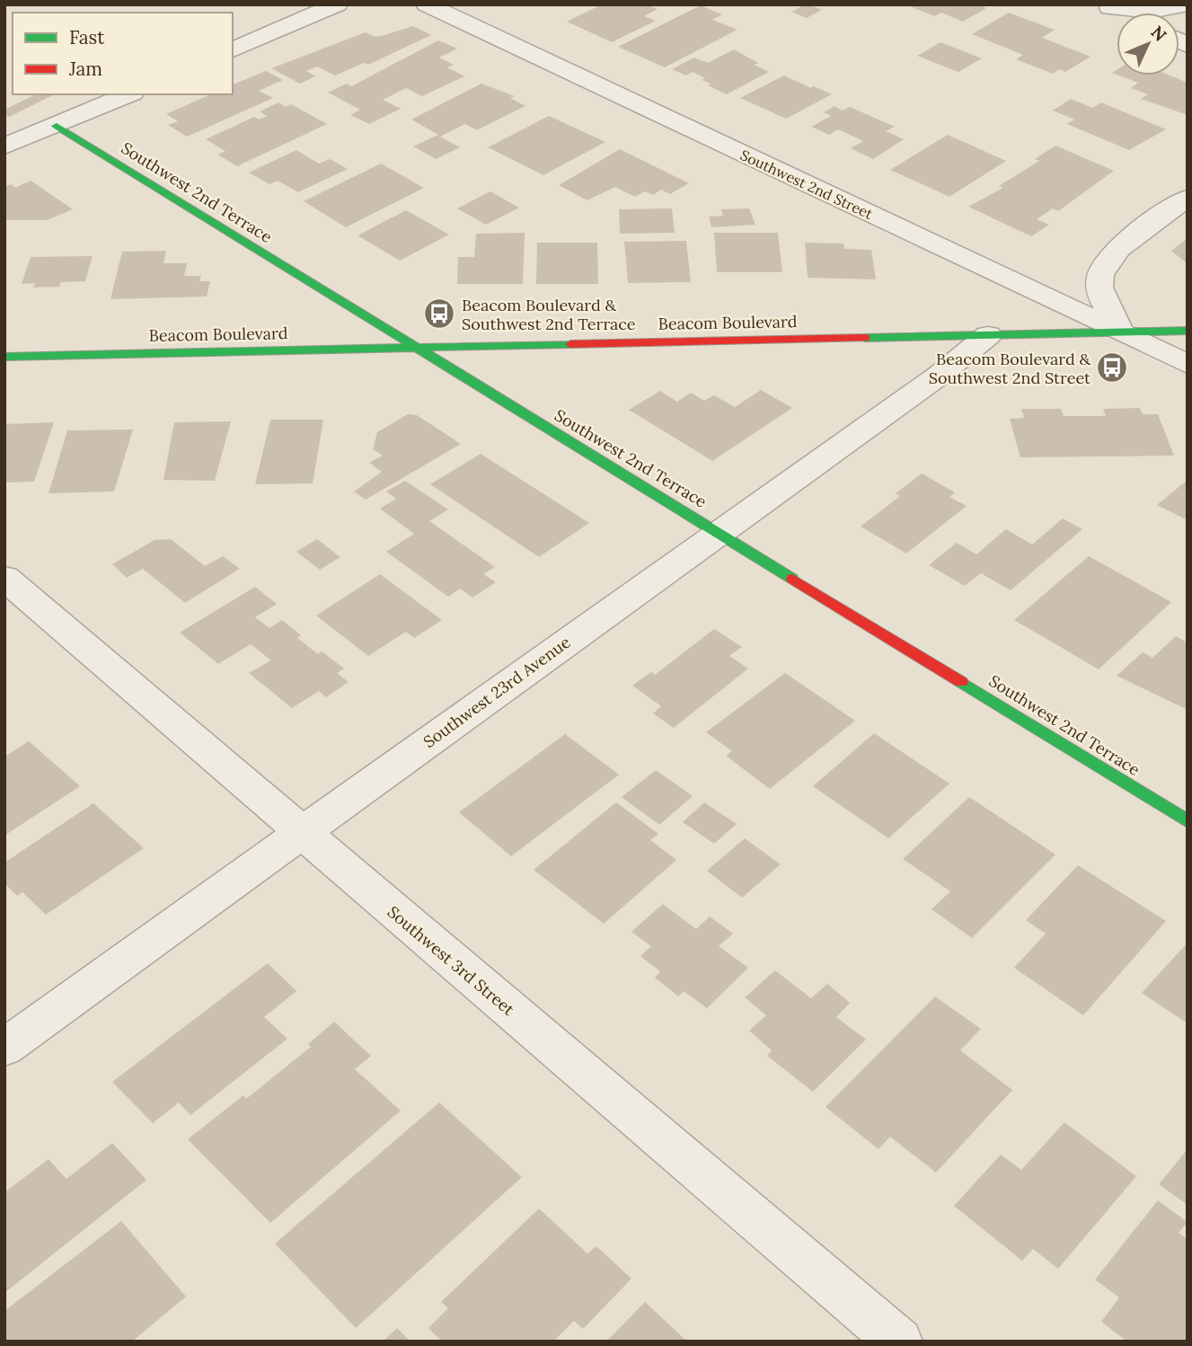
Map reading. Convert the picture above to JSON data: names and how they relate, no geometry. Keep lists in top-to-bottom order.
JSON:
{
  "streets": {
    "street": [
      "Southwest 2nd Street",
      "Southwest 2nd Terrace",
      "Beacom Boulevard",
      "Southwest 23rd Avenue",
      "Southwest 3rd Street"
    ]
  },
  "crossings": [
    ["Southwest 2nd Street", "Beacom Boulevard"],
    ["Southwest 2nd Terrace", "Beacom Boulevard"],
    ["Southwest 2nd Terrace", "Southwest 23rd Avenue"],
    ["Beacom Boulevard", "Southwest 23rd Avenue"],
    ["Southwest 23rd Avenue", "Southwest 3rd Street"]
  ],
  "places": {
    "bus stop": ["Beacom Boulevard & Southwest 2nd Terrace", "Beacom Boulevard & Southwest 2nd Street"]
  },
  "legend": ["Fast", "Jam"],
  "north": "top right"
}
